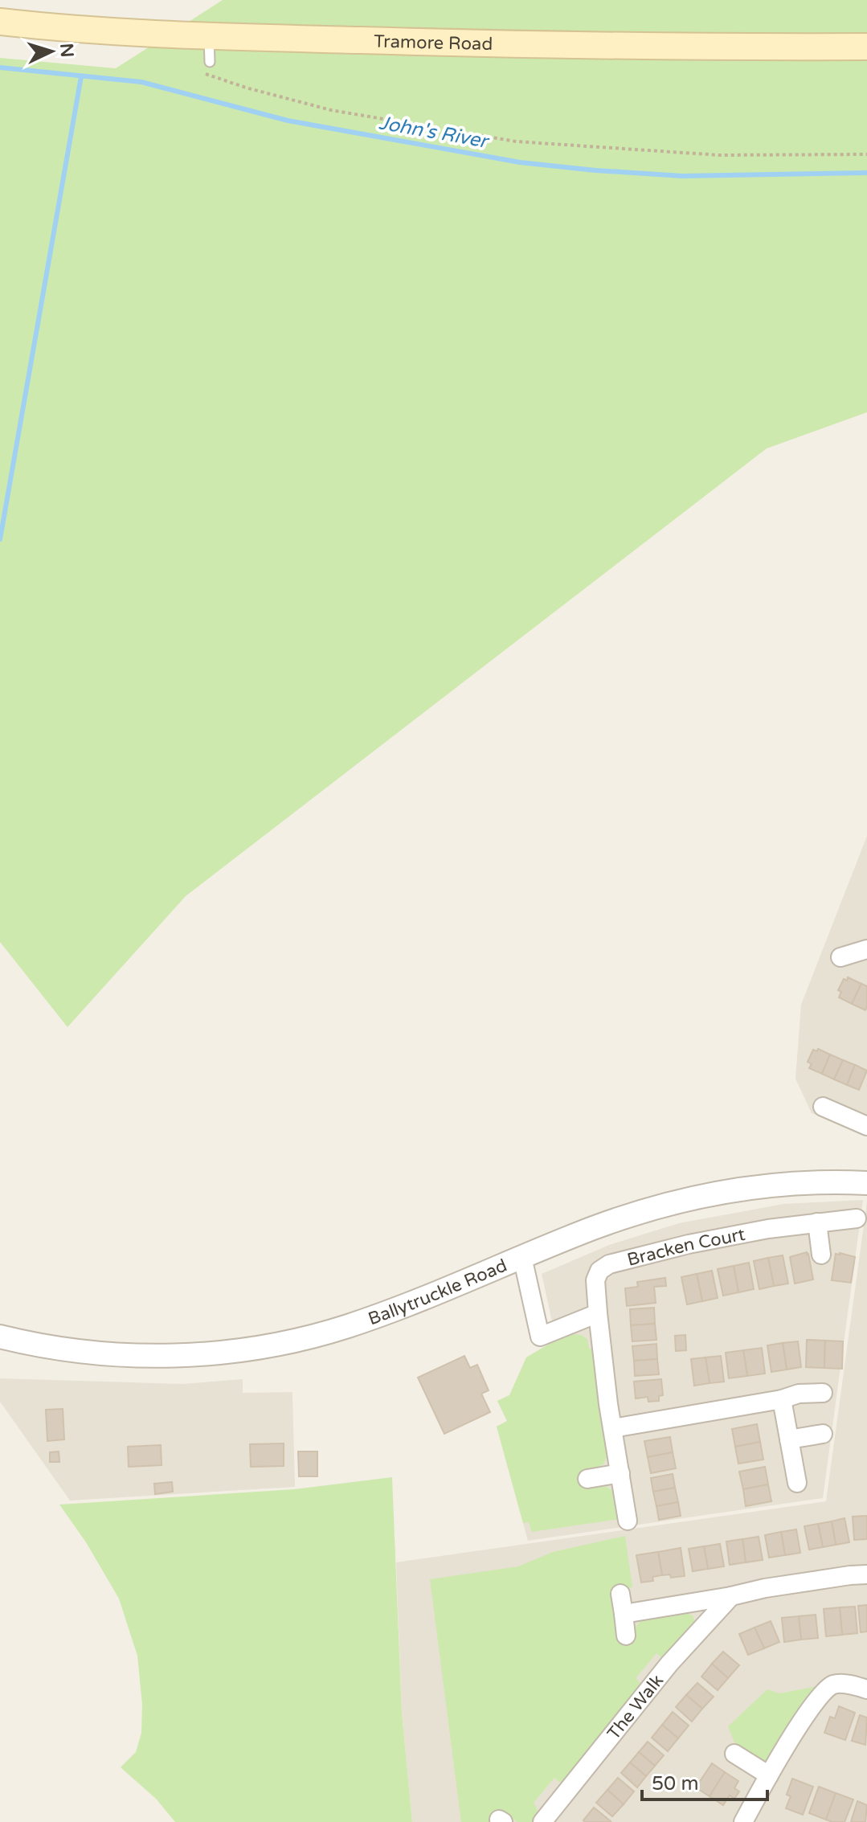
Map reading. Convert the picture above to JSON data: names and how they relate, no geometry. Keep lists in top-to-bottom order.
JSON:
{
  "streets": {
    "main road": ["Tramore Road"],
    "street": ["Bracken Court", "Ballytruckle Road", "The Walk"]
  },
  "water": ["John's River"],
  "scale_bar": "50 m",
  "north": "right"
}
